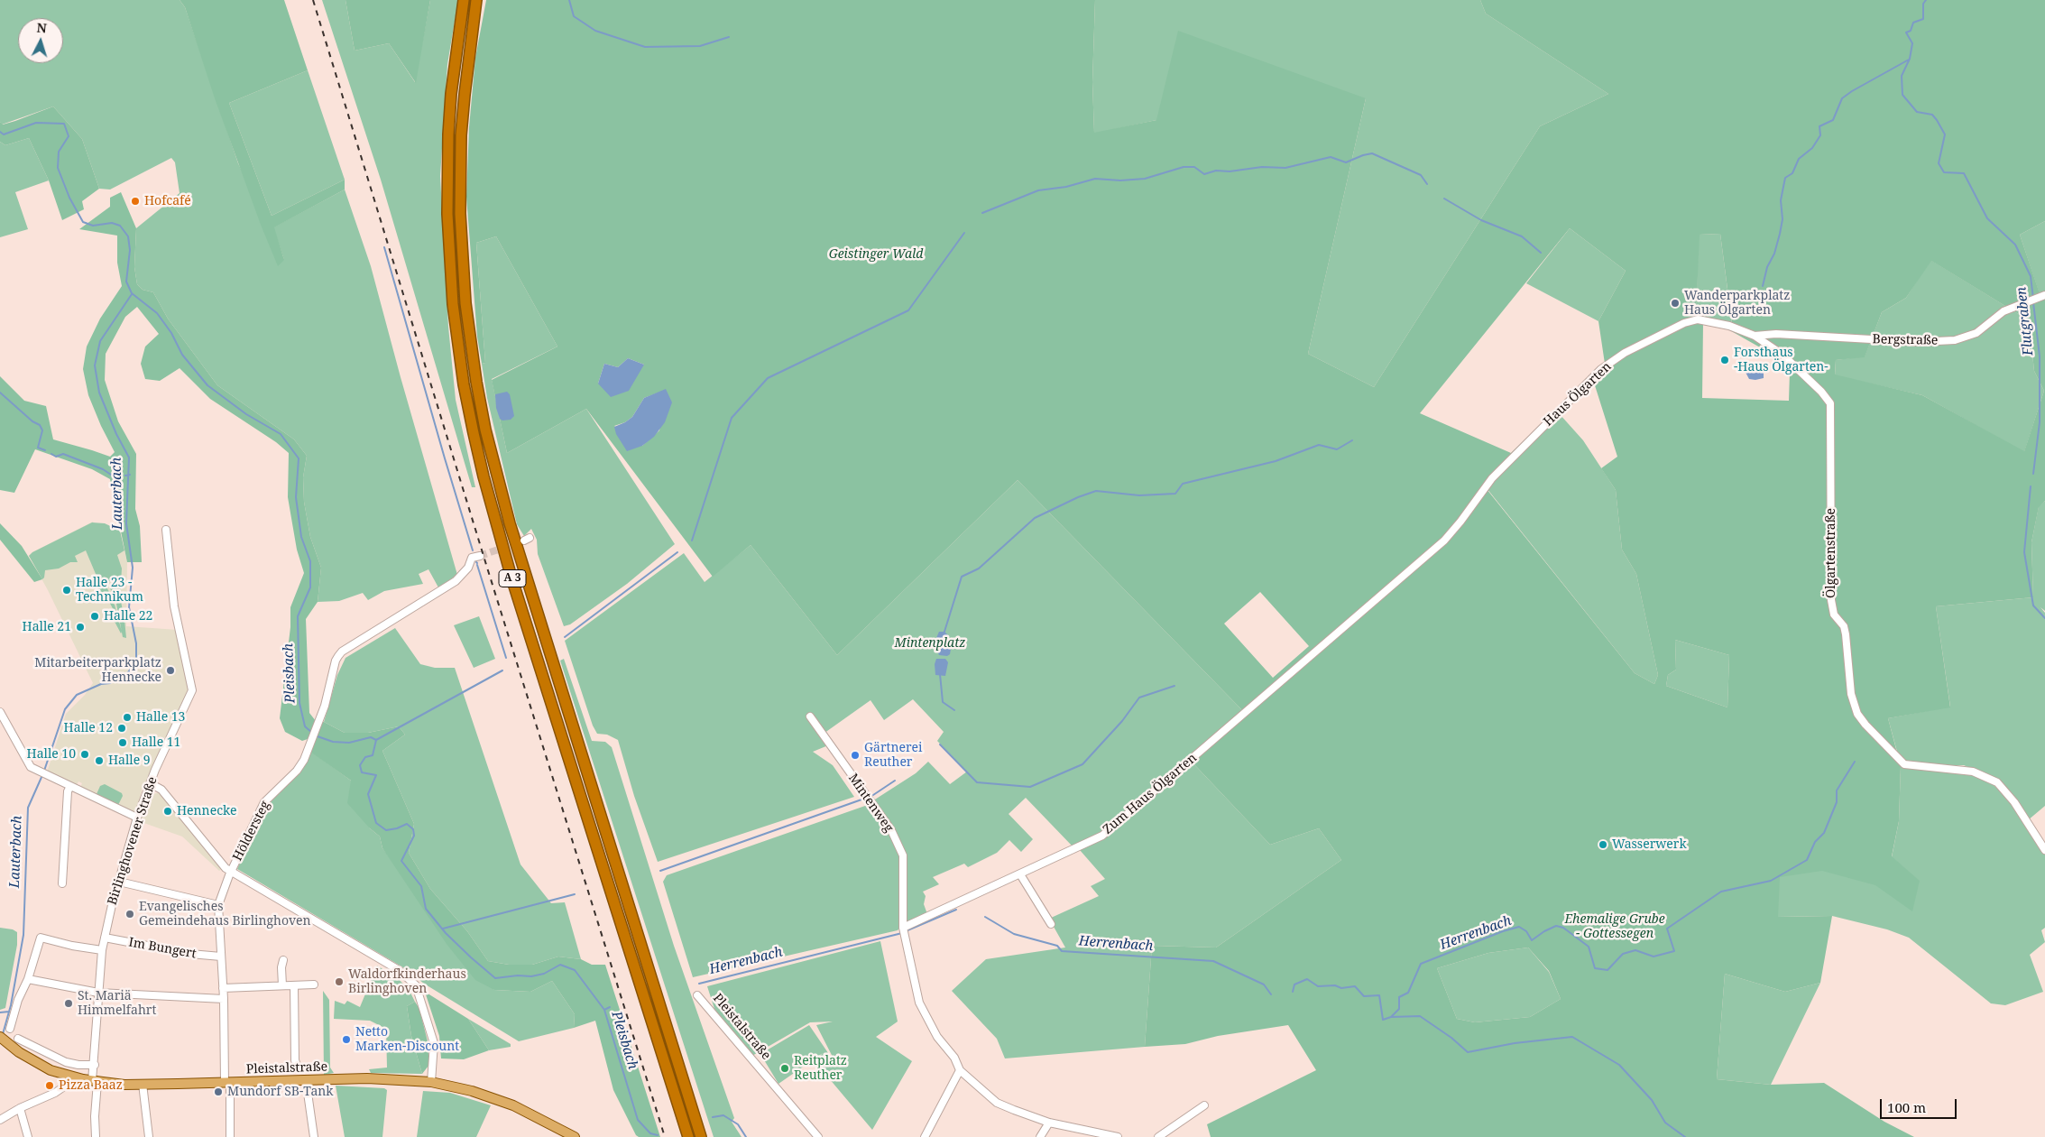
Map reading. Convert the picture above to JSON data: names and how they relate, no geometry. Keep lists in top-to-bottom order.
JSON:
{
  "streets": {
    "highway": ["A 3"],
    "main road": ["Pleistalstraße"],
    "street": [
      "Bergstraße",
      "Haus Ölgarten",
      "Ölgartenstraße",
      "Zum Haus Ölgarten",
      "Mintenweg",
      "Höldersteg",
      "Birlinghovener Straße",
      "Im Bungert"
    ]
  },
  "crossings": [
    ["Bergstraße", "Haus Ölgarten"],
    ["Bergstraße", "Ölgartenstraße"],
    ["Haus Ölgarten", "Ölgartenstraße"],
    ["Haus Ölgarten", "Zum Haus Ölgarten"],
    ["Zum Haus Ölgarten", "Mintenweg"],
    ["Höldersteg", "Im Bungert"],
    ["Höldersteg", "Pleistalstraße"],
    ["Birlinghovener Straße", "Im Bungert"],
    ["Birlinghovener Straße", "Pleistalstraße"]
  ],
  "water": [
    "Flutgraben",
    "Lauterbach",
    "Pleisbach",
    "Herrenbach"
  ],
  "parks": ["Geistinger Wald", "Mintenplatz", "Ehemalige Grube - Gottessegen"],
  "places": [
    "Hofcafé",
    "Wanderparkplatz Haus Ölgarten",
    "Forsthaus -Haus Ölgarten-",
    "Halle 23 - Technikum",
    "Halle 22",
    "Halle 21",
    "Mitarbeiterparkplatz Hennecke",
    "Halle 13",
    "Halle 12",
    "Halle 11",
    "Halle 10",
    "Gärtnerei Reuther",
    "Halle 9",
    "Hennecke",
    "Wasserwerk",
    "Evangelisches Gemeindehaus Birlinghoven",
    "Waldorfkinderhaus Birlinghoven",
    "St. Mariä Himmelfahrt",
    "Netto Marken-Discount",
    "Reitplatz Reuther",
    "Pizza Baaz",
    "Mundorf SB-Tank"
  ],
  "scale_bar": "100 m",
  "north": "top"
}
